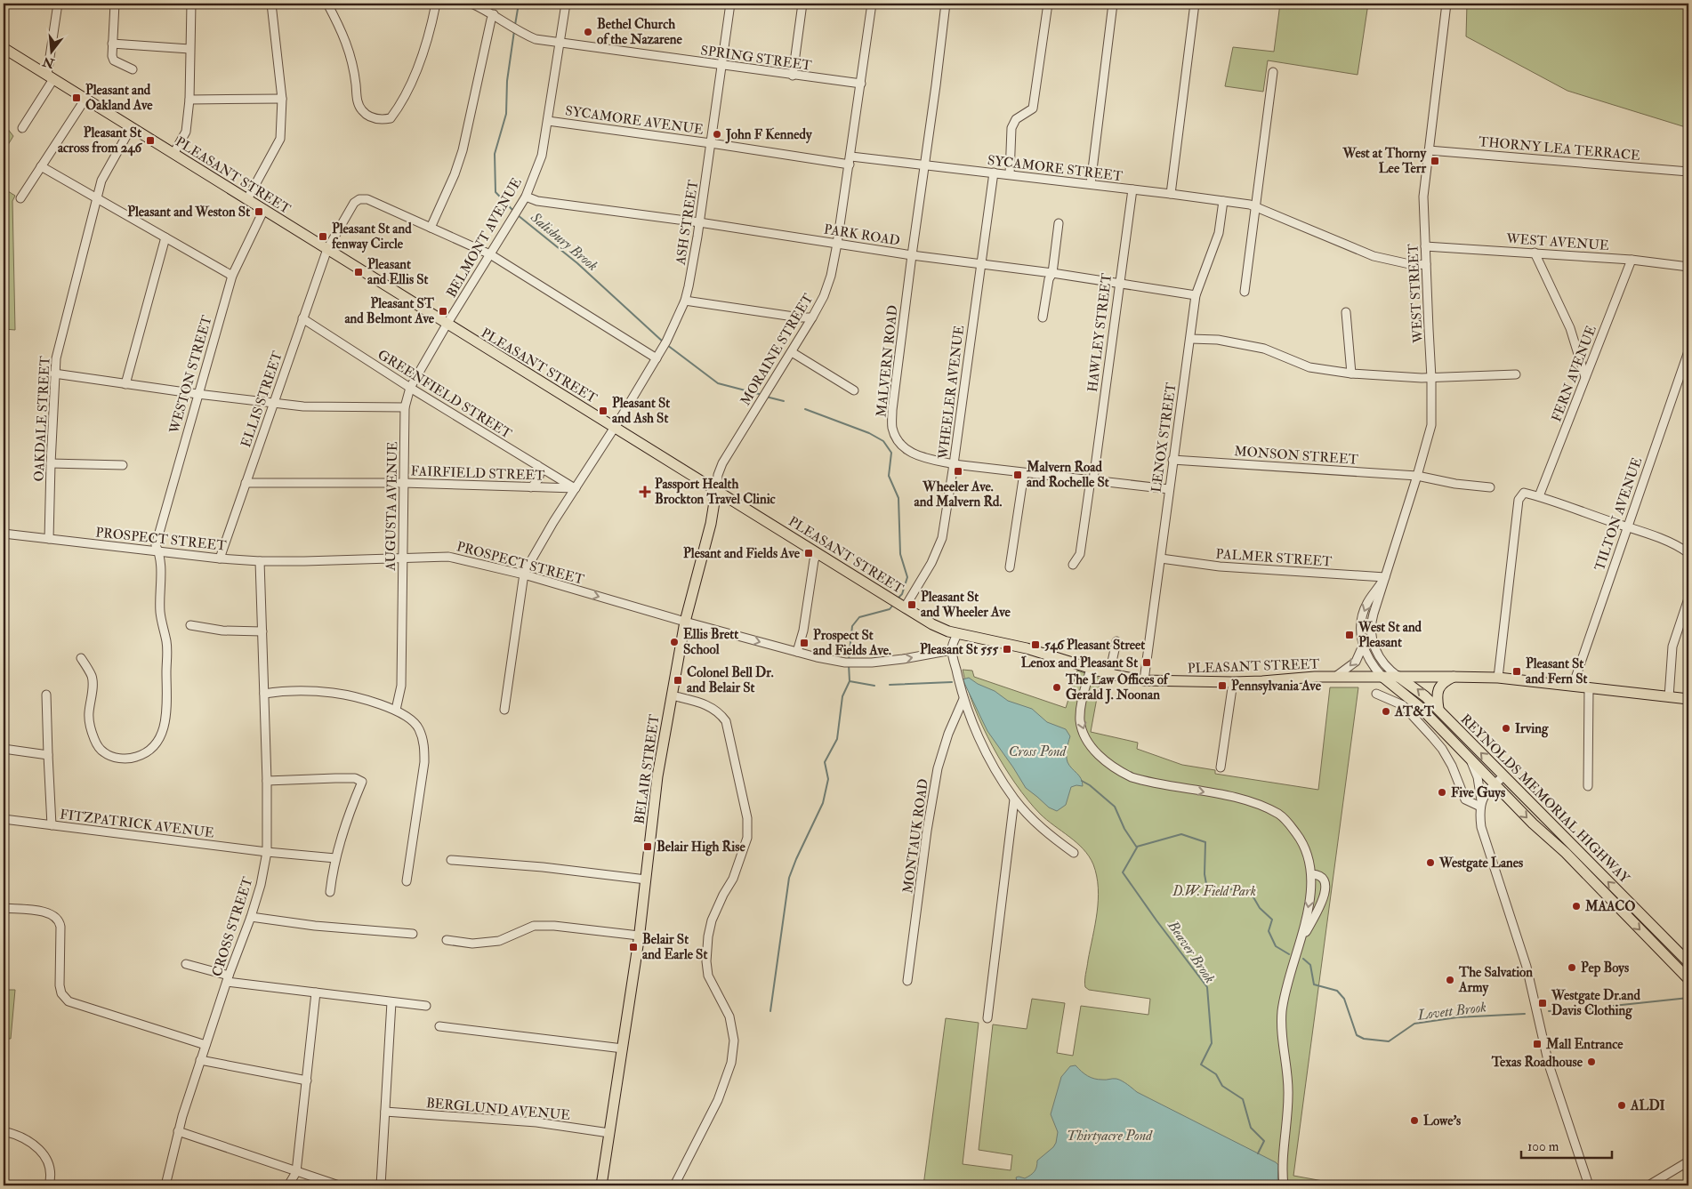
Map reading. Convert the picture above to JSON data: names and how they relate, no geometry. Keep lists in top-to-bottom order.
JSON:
{
  "streets": {
    "main road": ["PLEASANT STREET", "BELAIR STREET", "REYNOLDS MEMORIAL HIGHWAY"],
    "street": [
      "SPRING STREET",
      "SYCAMORE AVENUE",
      "THORNY LEA TERRACE",
      "SYCAMORE STREET",
      "ASH STREET",
      "PARK ROAD",
      "BELMONT AVENUE",
      "WEST AVENUE",
      "WEST STREET",
      "HAWLEY STREET",
      "MORAINE STREET",
      "MALVERN ROAD",
      "FERN AVENUE",
      "WESTON STREET",
      "WHEELER AVENUE",
      "GREENFIELD STREET",
      "ELLIS STREET",
      "OAKDALE STREET",
      "LENOX STREET",
      "MONSON STREET",
      "FAIRFIELD STREET",
      "AUGUSTA AVENUE",
      "TILTON AVENUE",
      "PROSPECT STREET",
      "PALMER STREET",
      "FITZPATRICK AVENUE",
      "MONTAUK ROAD",
      "CROSS STREET",
      "BERGLUND AVENUE"
    ]
  },
  "crossings": [
    ["SPRING STREET", "ASH STREET"],
    ["SPRING STREET", "BELMONT AVENUE"],
    ["SPRING STREET", "MORAINE STREET"],
    ["SYCAMORE AVENUE", "ASH STREET"],
    ["SYCAMORE AVENUE", "BELMONT AVENUE"],
    ["SYCAMORE AVENUE", "MORAINE STREET"],
    ["THORNY LEA TERRACE", "WEST STREET"],
    ["SYCAMORE STREET", "WEST STREET"],
    ["SYCAMORE STREET", "HAWLEY STREET"],
    ["SYCAMORE STREET", "MORAINE STREET"],
    ["SYCAMORE STREET", "MALVERN ROAD"],
    ["SYCAMORE STREET", "WHEELER AVENUE"],
    ["SYCAMORE STREET", "LENOX STREET"],
    ["PLEASANT STREET", "ASH STREET"],
    ["PLEASANT STREET", "BELMONT AVENUE"],
    ["PLEASANT STREET", "WEST STREET"],
    ["PLEASANT STREET", "MORAINE STREET"],
    ["PLEASANT STREET", "WESTON STREET"],
    ["PLEASANT STREET", "WHEELER AVENUE"],
    ["PLEASANT STREET", "ELLIS STREET"],
    ["PLEASANT STREET", "OAKDALE STREET"],
    ["PLEASANT STREET", "LENOX STREET"],
    ["PLEASANT STREET", "AUGUSTA AVENUE"],
    ["PLEASANT STREET", "TILTON AVENUE"],
    ["PLEASANT STREET", "BELAIR STREET"],
    ["PLEASANT STREET", "REYNOLDS MEMORIAL HIGHWAY"],
    ["ASH STREET", "PARK ROAD"],
    ["ASH STREET", "GREENFIELD STREET"],
    ["ASH STREET", "FAIRFIELD STREET"],
    ["ASH STREET", "PROSPECT STREET"],
    ["PARK ROAD", "BELMONT AVENUE"],
    ["PARK ROAD", "HAWLEY STREET"],
    ["PARK ROAD", "MORAINE STREET"],
    ["PARK ROAD", "MALVERN ROAD"],
    ["PARK ROAD", "WHEELER AVENUE"],
    ["PARK ROAD", "LENOX STREET"],
    ["BELMONT AVENUE", "AUGUSTA AVENUE"],
    ["WEST AVENUE", "WEST STREET"],
    ["WEST AVENUE", "FERN AVENUE"],
    ["WEST STREET", "MONSON STREET"],
    ["WEST STREET", "PALMER STREET"],
    ["WEST STREET", "REYNOLDS MEMORIAL HIGHWAY"],
    ["HAWLEY STREET", "MALVERN ROAD"],
    ["MORAINE STREET", "BELAIR STREET"],
    ["MALVERN ROAD", "WHEELER AVENUE"],
    ["MALVERN ROAD", "LENOX STREET"],
    ["WESTON STREET", "PROSPECT STREET"],
    ["GREENFIELD STREET", "ELLIS STREET"],
    ["GREENFIELD STREET", "FAIRFIELD STREET"],
    ["GREENFIELD STREET", "AUGUSTA AVENUE"],
    ["ELLIS STREET", "FAIRFIELD STREET"],
    ["ELLIS STREET", "PROSPECT STREET"],
    ["OAKDALE STREET", "PROSPECT STREET"],
    ["LENOX STREET", "MONSON STREET"],
    ["LENOX STREET", "PALMER STREET"],
    ["FAIRFIELD STREET", "AUGUSTA AVENUE"],
    ["AUGUSTA AVENUE", "PROSPECT STREET"],
    ["PROSPECT STREET", "BELAIR STREET"],
    ["PROSPECT STREET", "CROSS STREET"],
    ["BELAIR STREET", "BERGLUND AVENUE"],
    ["FITZPATRICK AVENUE", "CROSS STREET"]
  ],
  "one_way": ["PROSPECT STREET"],
  "water": [
    "Salisbury Brook",
    "Cross Pond",
    "Beaver Brook",
    "Lovett Brook",
    "Thirtyacre Pond"
  ],
  "parks": ["D.W. Field Park"],
  "places": {
    "other": [
      "Bethel Church of the Nazarene",
      "John F Kennedy",
      "Ellis Brett School",
      "The Law Offices of Gerald J. Noonan",
      "AT&T",
      "Irving",
      "Five Guys",
      "Westgate Lanes",
      "MAACO",
      "Pep Boys",
      "The Salvation Army",
      "Texas Roadhouse",
      "ALDI",
      "Lowe's"
    ],
    "transit": [
      "Pleasant and Oakland Ave",
      "Pleasant St across from 246",
      "West at Thorny Lee Terr",
      "Pleasant and Weston St",
      "Pleasant St and fenway Circle",
      "Pleasant and Ellis St",
      "Pleasant ST and Belmont Ave",
      "Pleasant St and Ash St",
      "Wheeler Ave. and Malvern Rd.",
      "Malvern Road and Rochelle St",
      "Plesant and Fields Ave",
      "Pleasant St and Wheeler Ave",
      "West St and Pleasant",
      "Prospect St and Fields Ave.",
      "546 Pleasant Street",
      "Pleasant St 555",
      "Lenox and Pleasant St",
      "Pleasant St and Fern St",
      "Colonel Bell Dr. and Belair St",
      "Pennsylvania Ave",
      "Belair High Rise",
      "Belair St and Earle St",
      "Westgate Dr.and Davis Clothing",
      "Mall Entrance"
    ],
    "health": ["Passport Health Brockton Travel Clinic"]
  },
  "scale_bar": "100 m",
  "north": "bottom"
}
